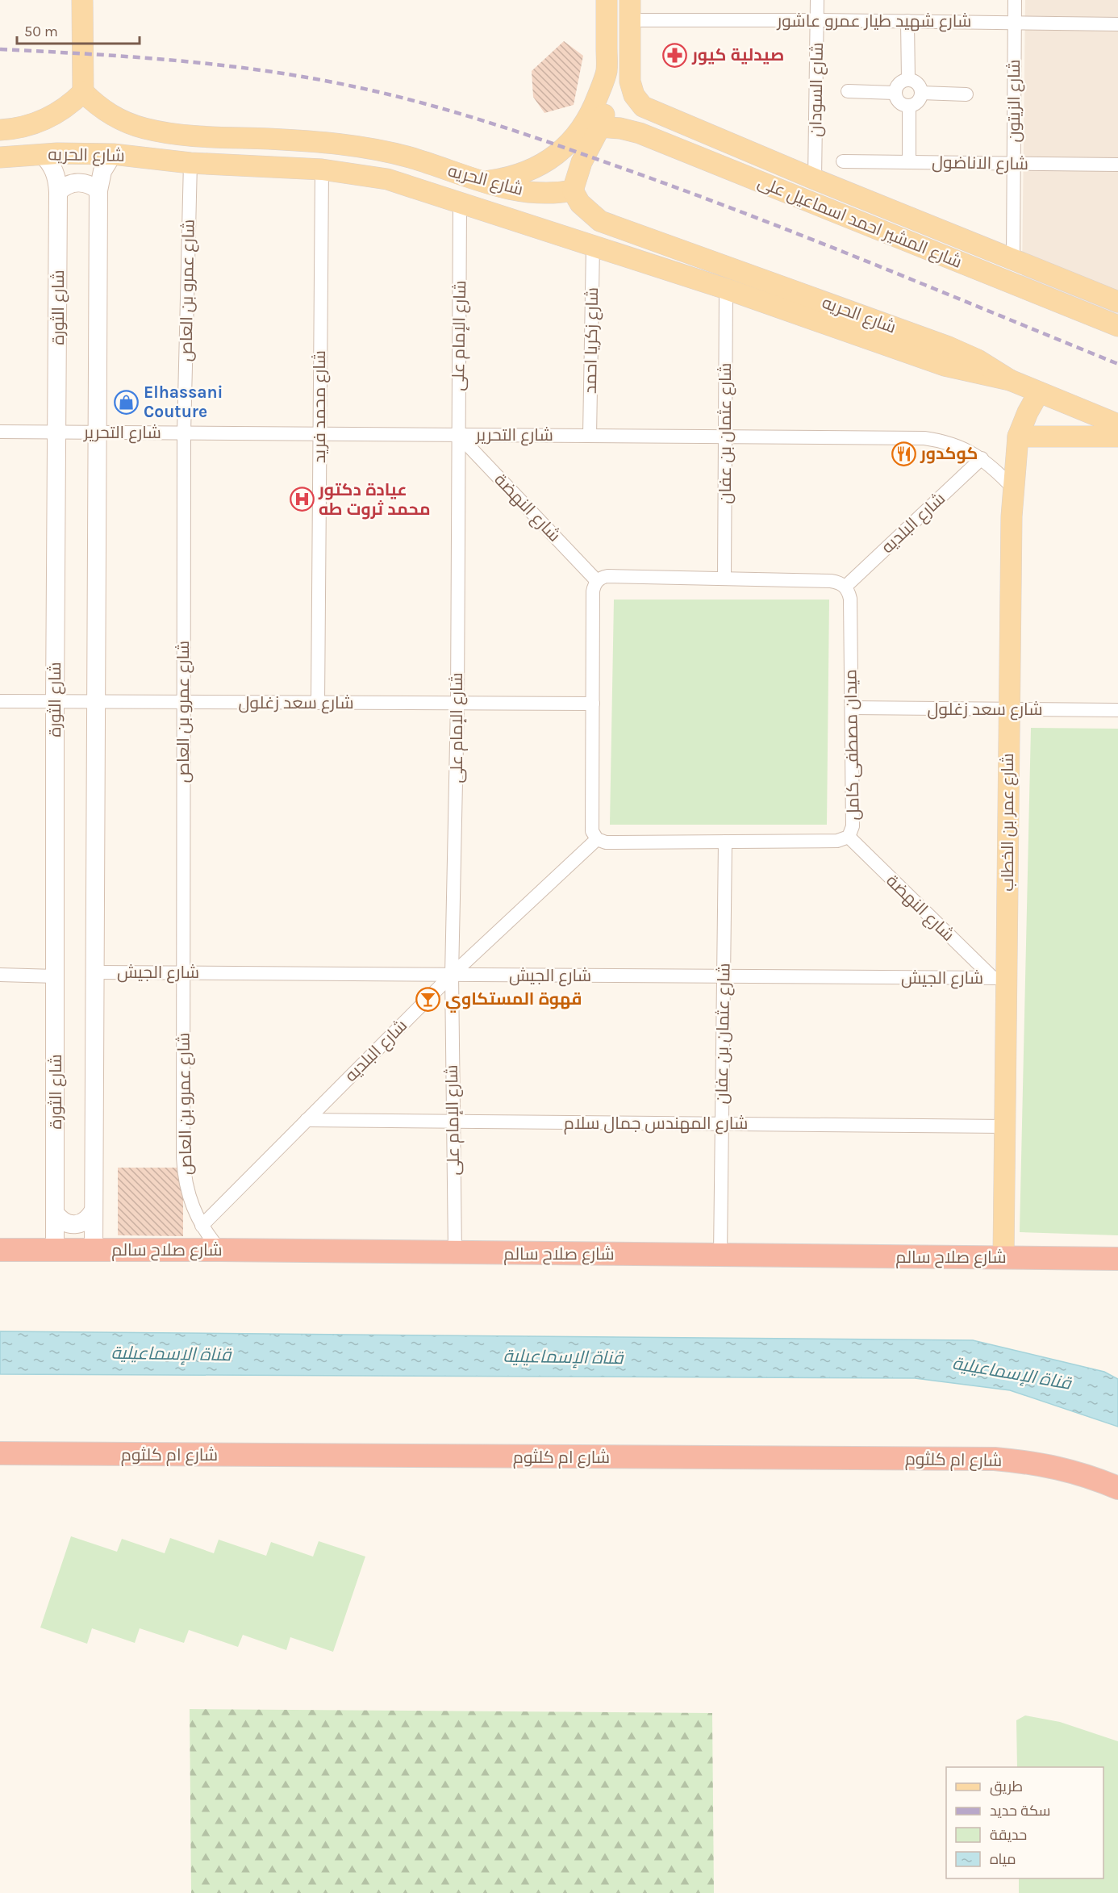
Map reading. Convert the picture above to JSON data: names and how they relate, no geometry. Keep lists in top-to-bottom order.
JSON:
{
  "streets": {
    "highway": ["شارع صلاح سالم", "شارع ام كلثوم"],
    "main road": ["شارع الحريه", "شارع المشير احمد اسماعيل على", "شارع عمر بن الخطاب"],
    "street": [
      "شارع شهيد طيار عمرو عاشور",
      "شارع السودان",
      "شارع الزيتون",
      "شارع الاناضول",
      "شارع عمرو بن العاص",
      "شارع الثورة",
      "شارع الإمام على",
      "شارع زكريا احمد",
      "شارع محمد فريد",
      "شارع التحرير",
      "شارع عثمان بن عفان",
      "شارع النهضة",
      "شارع البلديه",
      "شارع سعد زغلول",
      "ميدان مصطفى كامل",
      "شارع الجيش",
      "شارع المهندس جمال سلام"
    ]
  },
  "crossings": [
    ["شارع شهيد طيار عمرو عاشور", "شارع السودان"],
    ["شارع شهيد طيار عمرو عاشور", "شارع الزيتون"],
    ["شارع شهيد طيار عمرو عاشور", "شارع المشير احمد اسماعيل على"],
    ["شارع السودان", "شارع المشير احمد اسماعيل على"],
    ["شارع الزيتون", "شارع الاناضول"],
    ["شارع الزيتون", "شارع المشير احمد اسماعيل على"],
    ["شارع الحريه", "شارع عمرو بن العاص"],
    ["شارع الحريه", "شارع الثورة"],
    ["شارع الحريه", "شارع الإمام على"],
    ["شارع الحريه", "شارع زكريا احمد"],
    ["شارع الحريه", "شارع محمد فريد"],
    ["شارع الحريه", "شارع عثمان بن عفان"],
    ["شارع الحريه", "شارع عمر بن الخطاب"],
    ["شارع عمرو بن العاص", "شارع التحرير"],
    ["شارع عمرو بن العاص", "شارع البلديه"],
    ["شارع عمرو بن العاص", "شارع سعد زغلول"],
    ["شارع عمرو بن العاص", "شارع الجيش"],
    ["شارع عمرو بن العاص", "شارع صلاح سالم"],
    ["شارع الثورة", "شارع التحرير"],
    ["شارع الثورة", "شارع سعد زغلول"],
    ["شارع الثورة", "شارع صلاح سالم"],
    ["شارع الإمام على", "شارع التحرير"],
    ["شارع الإمام على", "شارع النهضة"],
    ["شارع الإمام على", "شارع البلديه"],
    ["شارع الإمام على", "شارع سعد زغلول"],
    ["شارع الإمام على", "شارع الجيش"],
    ["شارع الإمام على", "شارع المهندس جمال سلام"],
    ["شارع الإمام على", "شارع صلاح سالم"],
    ["شارع زكريا احمد", "شارع التحرير"],
    ["شارع محمد فريد", "شارع التحرير"],
    ["شارع محمد فريد", "شارع سعد زغلول"],
    ["شارع التحرير", "شارع عثمان بن عفان"],
    ["شارع التحرير", "شارع النهضة"],
    ["شارع التحرير", "شارع البلديه"],
    ["شارع التحرير", "شارع عمر بن الخطاب"],
    ["شارع عثمان بن عفان", "ميدان مصطفى كامل"],
    ["شارع عثمان بن عفان", "شارع الجيش"],
    ["شارع عثمان بن عفان", "شارع المهندس جمال سلام"],
    ["شارع عثمان بن عفان", "شارع صلاح سالم"],
    ["شارع النهضة", "ميدان مصطفى كامل"],
    ["شارع النهضة", "شارع عمر بن الخطاب"],
    ["شارع النهضة", "شارع الجيش"],
    ["شارع البلديه", "ميدان مصطفى كامل"],
    ["شارع البلديه", "شارع الجيش"],
    ["شارع البلديه", "شارع المهندس جمال سلام"],
    ["شارع سعد زغلول", "ميدان مصطفى كامل"],
    ["شارع سعد زغلول", "شارع عمر بن الخطاب"],
    ["شارع عمر بن الخطاب", "شارع الجيش"],
    ["شارع عمر بن الخطاب", "شارع المهندس جمال سلام"],
    ["شارع عمر بن الخطاب", "شارع صلاح سالم"]
  ],
  "water": ["قناة الإسماعيلية"],
  "places": {
    "pharmacy": ["صيدلية كيور"],
    "shop": ["Elhassani Couture"],
    "restaurant": ["كوكدور"],
    "hospital": ["عيادة دكتور محمد ثروت طه"],
    "bar": ["قهوة المستكاوي"]
  },
  "legend": [
    "طريق",
    "سكة حديد",
    "حديقة",
    "مياه"
  ],
  "scale_bar": "50 m"
}
